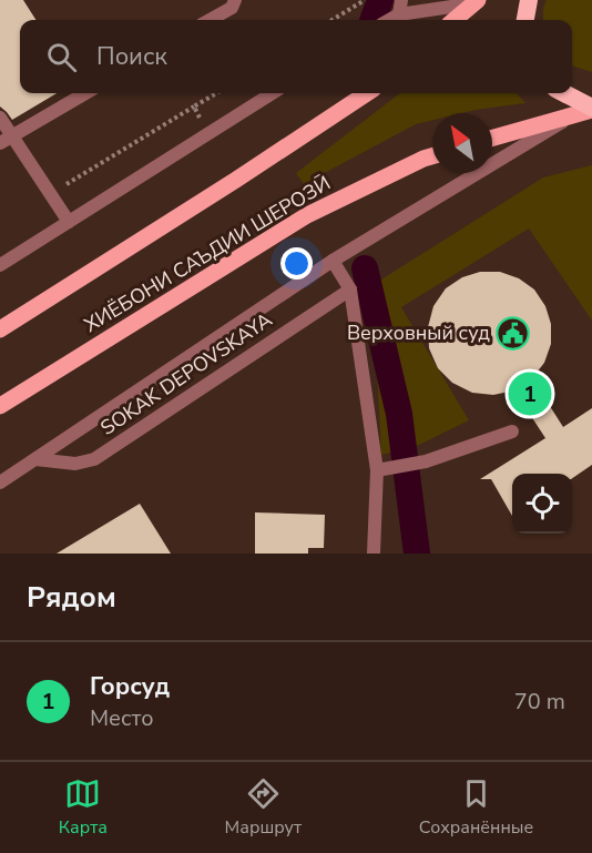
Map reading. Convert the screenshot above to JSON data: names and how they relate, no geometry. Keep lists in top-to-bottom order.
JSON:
{
  "streets": {
    "main road": ["ХИЁБОНИ САЪДИИ ШЕРОЗӢ"],
    "street": ["SOKAK DEPOVSKAYA"]
  },
  "places": {
    "public building": ["Верховный суд"]
  },
  "north": "top left",
  "page": {
    "search": "Поиск",
    "pins": "1",
    "heading": "Рядом",
    "list": [
      {
        "mark": "1",
        "name": "Горсуд",
        "note": "Место",
        "value": "70 m"
      }
    ],
    "nav": ["Карта", "Маршрут", "Сохранённые"]
  }
}
